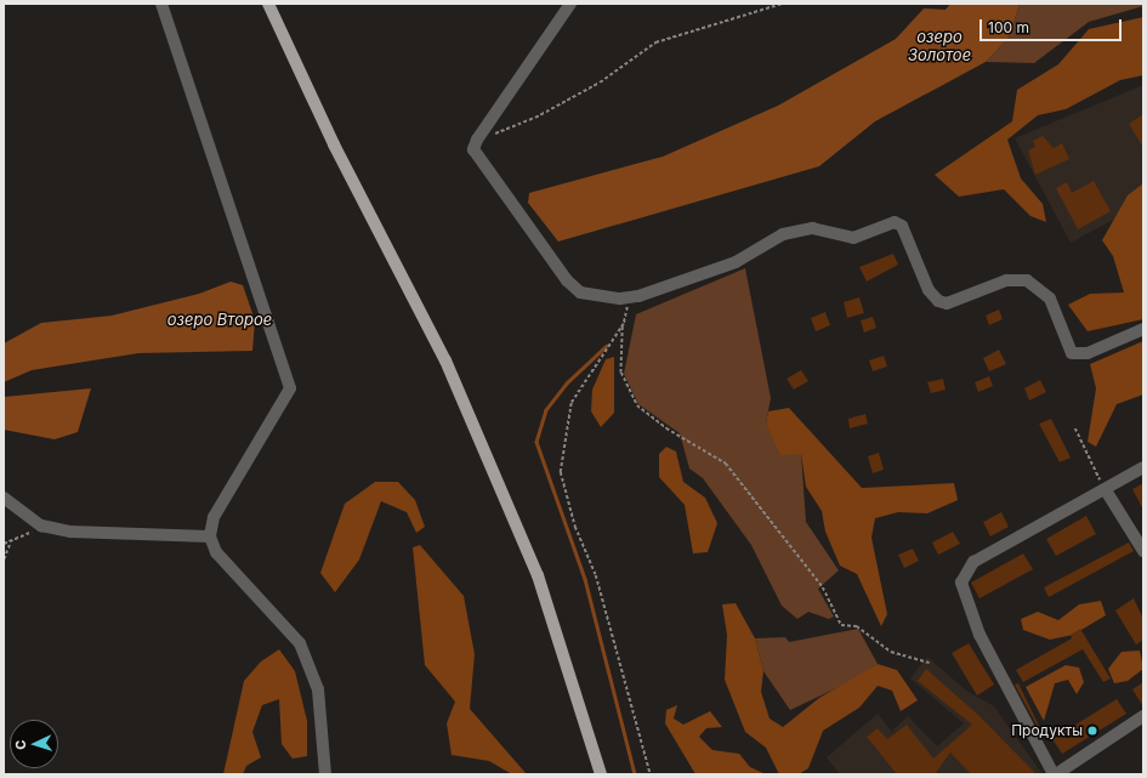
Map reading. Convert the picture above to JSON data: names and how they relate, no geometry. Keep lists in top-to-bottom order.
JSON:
{
  "water": ["озеро Золотое", "озеро Второе"],
  "places": ["Продукты"],
  "scale_bar": "100 m",
  "north": "left"
}
